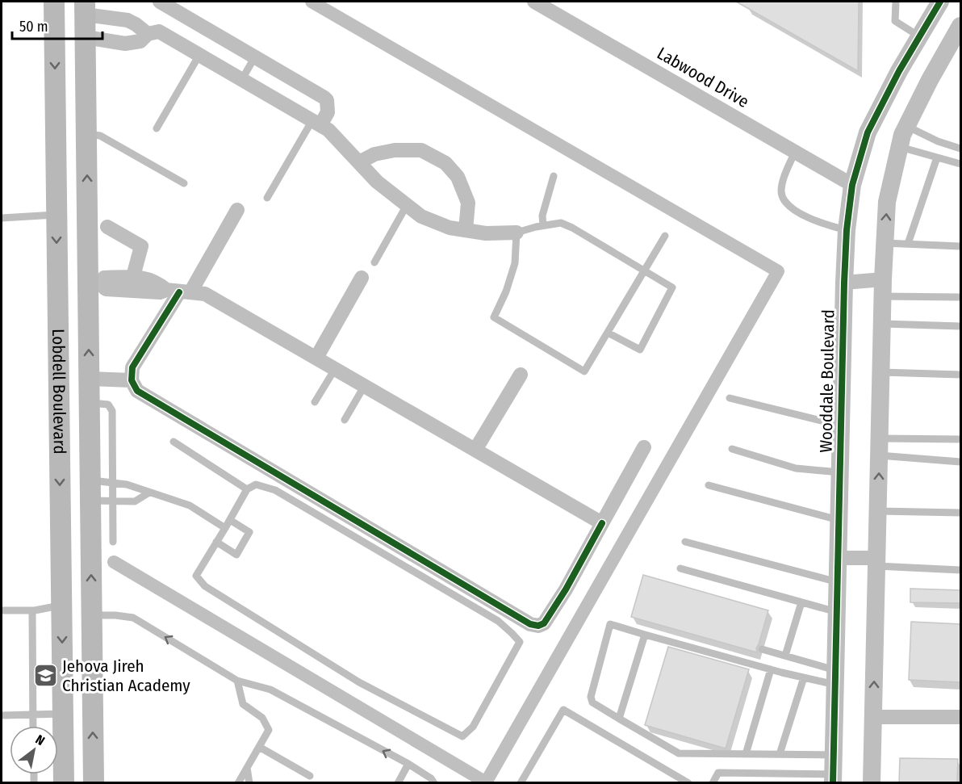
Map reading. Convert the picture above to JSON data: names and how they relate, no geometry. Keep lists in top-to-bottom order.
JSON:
{
  "streets": {
    "main road": ["Lobdell Boulevard"],
    "street": ["Labwood Drive", "Wooddale Boulevard"]
  },
  "crossings": [
    ["Labwood Drive", "Wooddale Boulevard"]
  ],
  "places": {
    "school or university": ["Jehova Jireh Christian Academy"]
  },
  "scale_bar": "50 m",
  "north": "top right"
}
